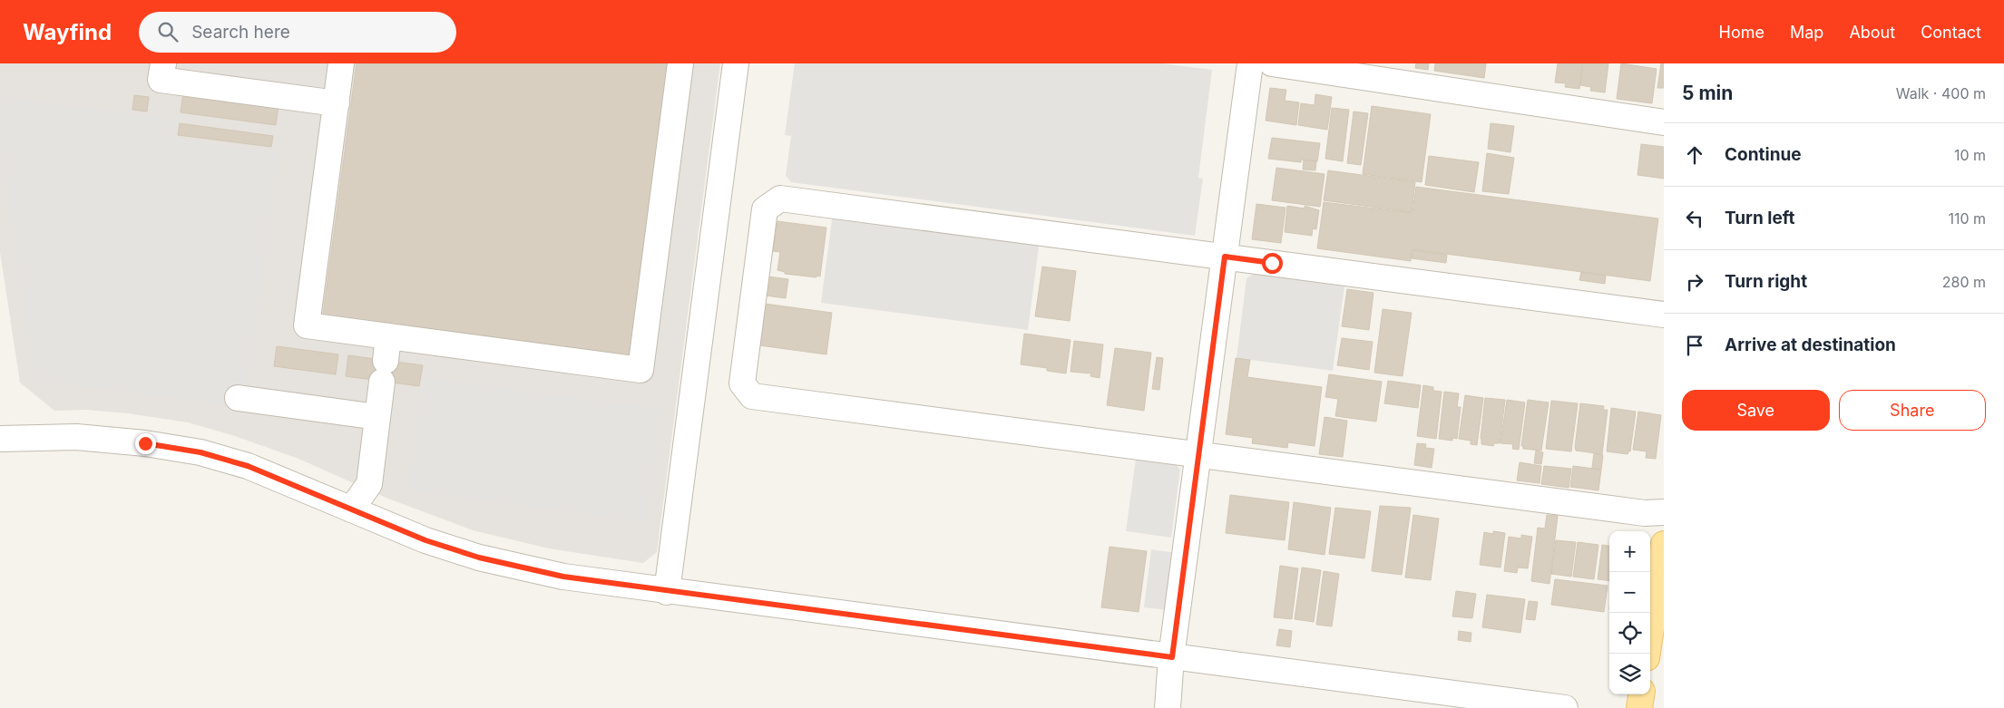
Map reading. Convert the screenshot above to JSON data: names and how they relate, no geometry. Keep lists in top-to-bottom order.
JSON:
{
  "page": {
    "header": "Wayfind",
    "search": "Search here",
    "nav": [
      "Home",
      "Map",
      "About",
      "Contact"
    ],
    "heading": ["5 min", "Walk · 400 m"],
    "list": [
      ["Continue", "10 m"],
      ["Turn left", "110 m"],
      ["Turn right", "280 m"],
      "Arrive at destination"
    ],
    "buttons": ["Save", "Share"],
    "map_buttons": ["+", "−"]
  }
}
